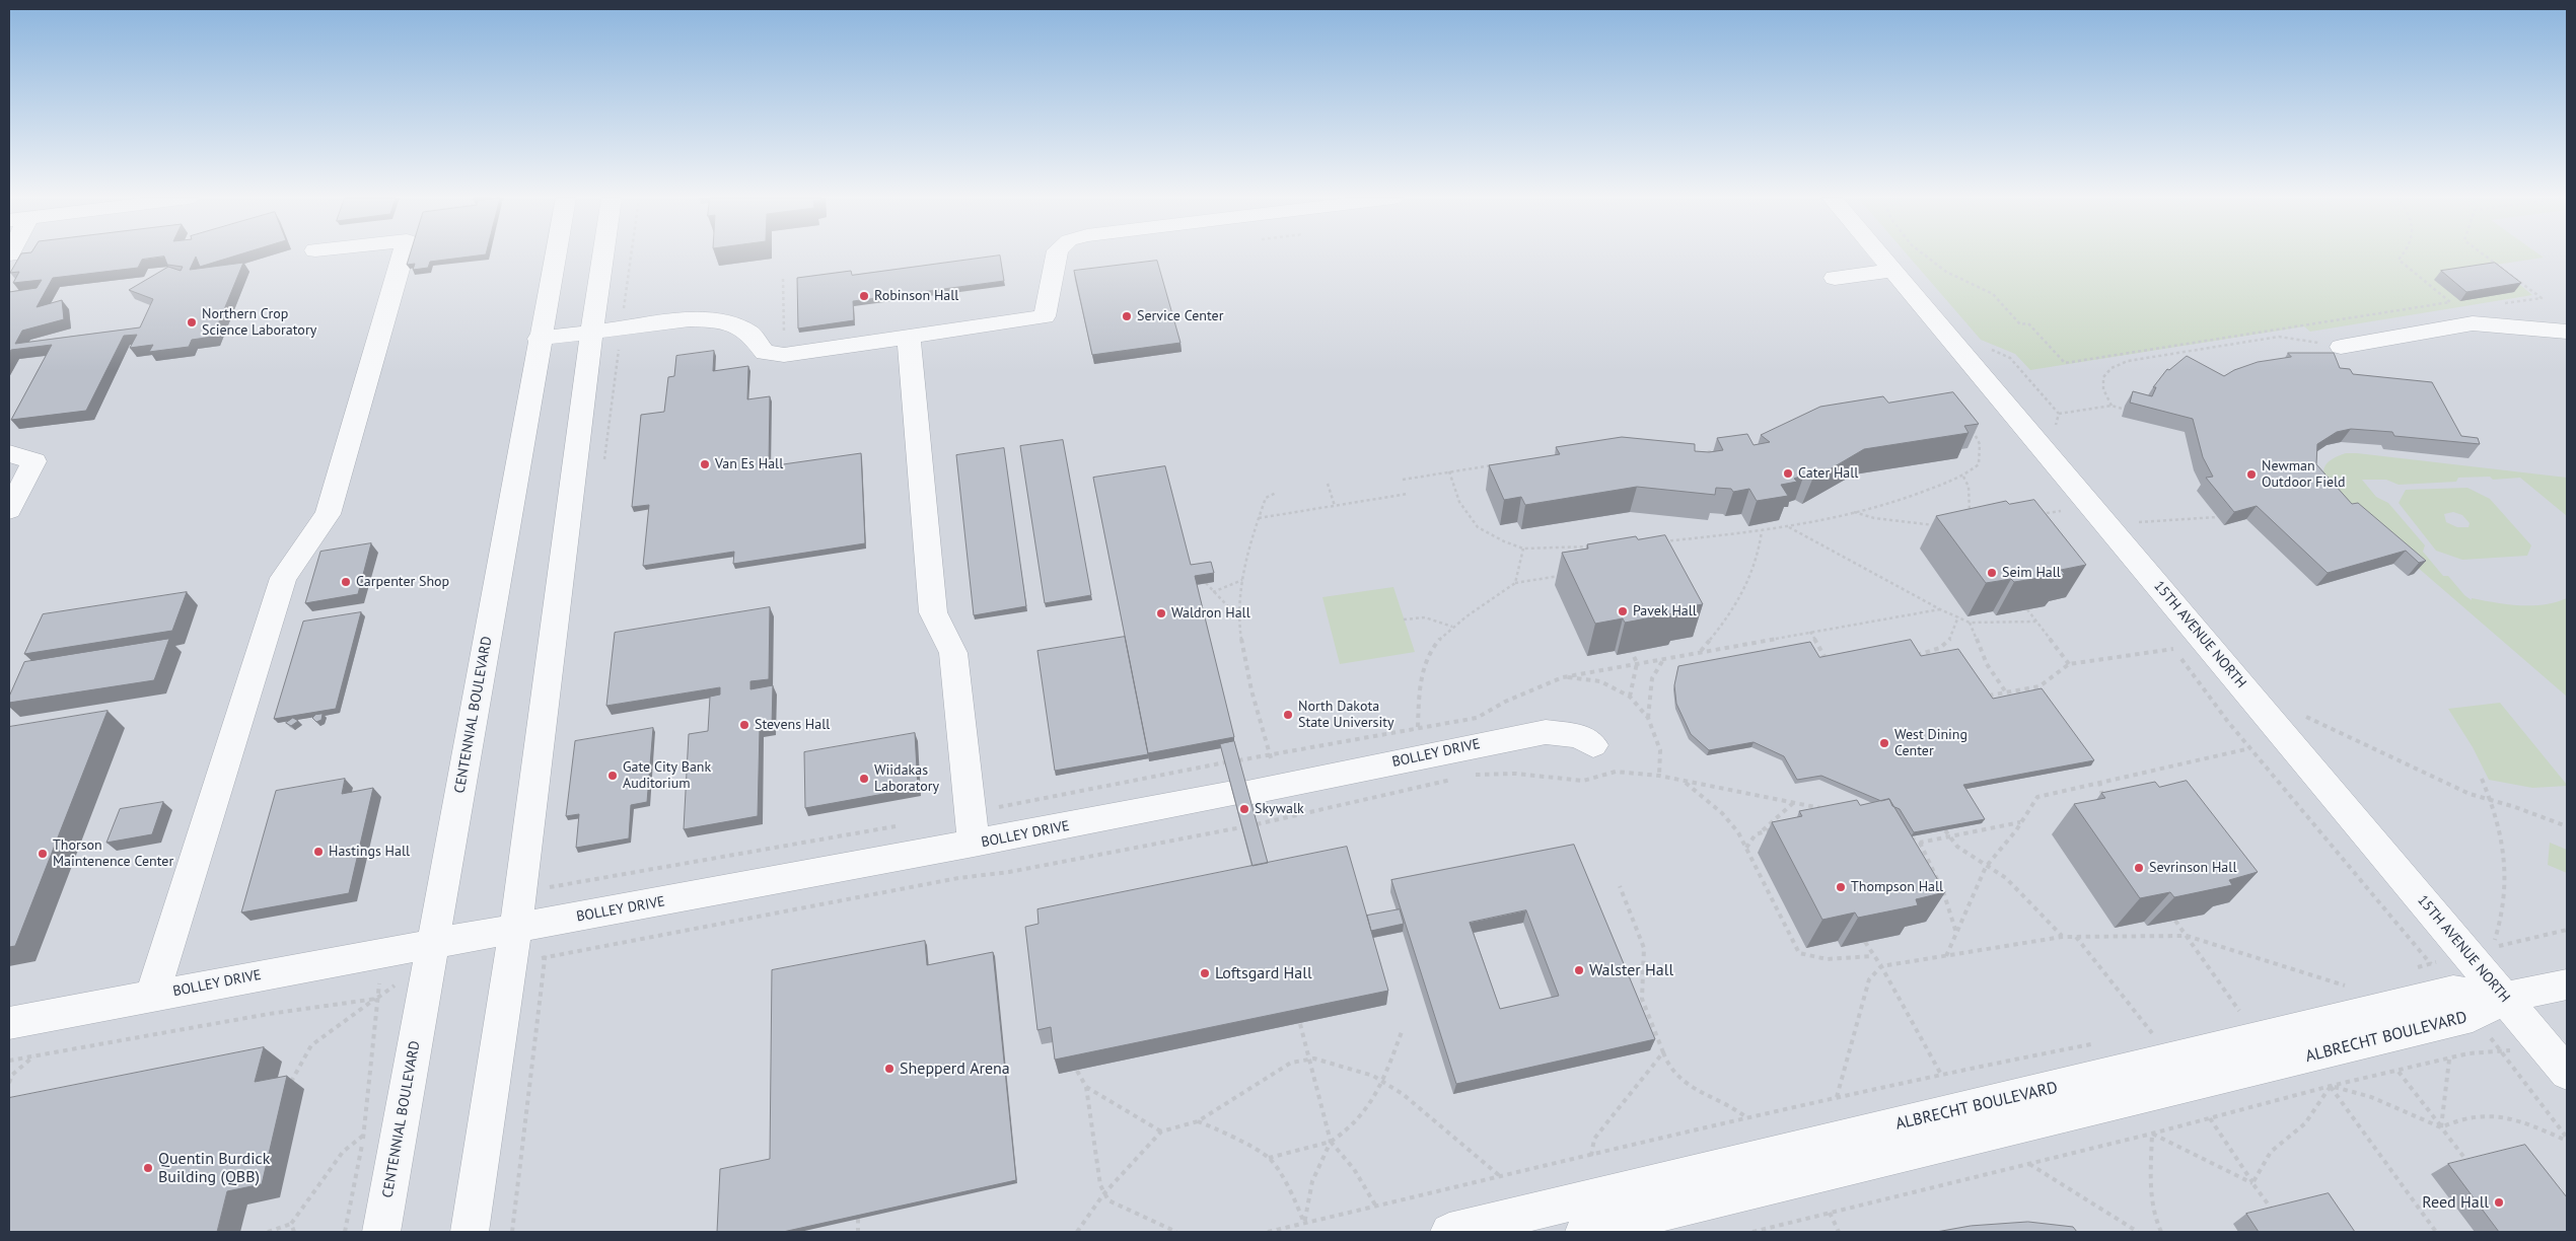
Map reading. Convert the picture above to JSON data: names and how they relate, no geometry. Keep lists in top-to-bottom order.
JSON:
{
  "streets": {
    "street": [
      "15TH AVENUE NORTH",
      "CENTENNIAL BOULEVARD",
      "BOLLEY DRIVE",
      "ALBRECHT BOULEVARD"
    ]
  },
  "crossings": [
    ["15TH AVENUE NORTH", "ALBRECHT BOULEVARD"],
    ["CENTENNIAL BOULEVARD", "BOLLEY DRIVE"]
  ],
  "places": [
    "Robinson Hall",
    "Service Center",
    "Northern Crop Science Laboratory",
    "Van Es Hall",
    "Cater Hall",
    "Newman Outdoor Field",
    "Seim Hall",
    "Carpenter Shop",
    "Pavek Hall",
    "Waldron Hall",
    "North Dakota State University",
    "Stevens Hall",
    "West Dining Center",
    "Gate City Bank Auditorium",
    "Wiidakas Laboratory",
    "Skywalk",
    "Hastings Hall",
    "Thorson Maintenence Center",
    "Sevrinson Hall",
    "Thompson Hall",
    "Walster Hall",
    "Loftsgard Hall",
    "Shepperd Arena",
    "Quentin Burdick Building (QBB)",
    "Reed Hall"
  ]
}
